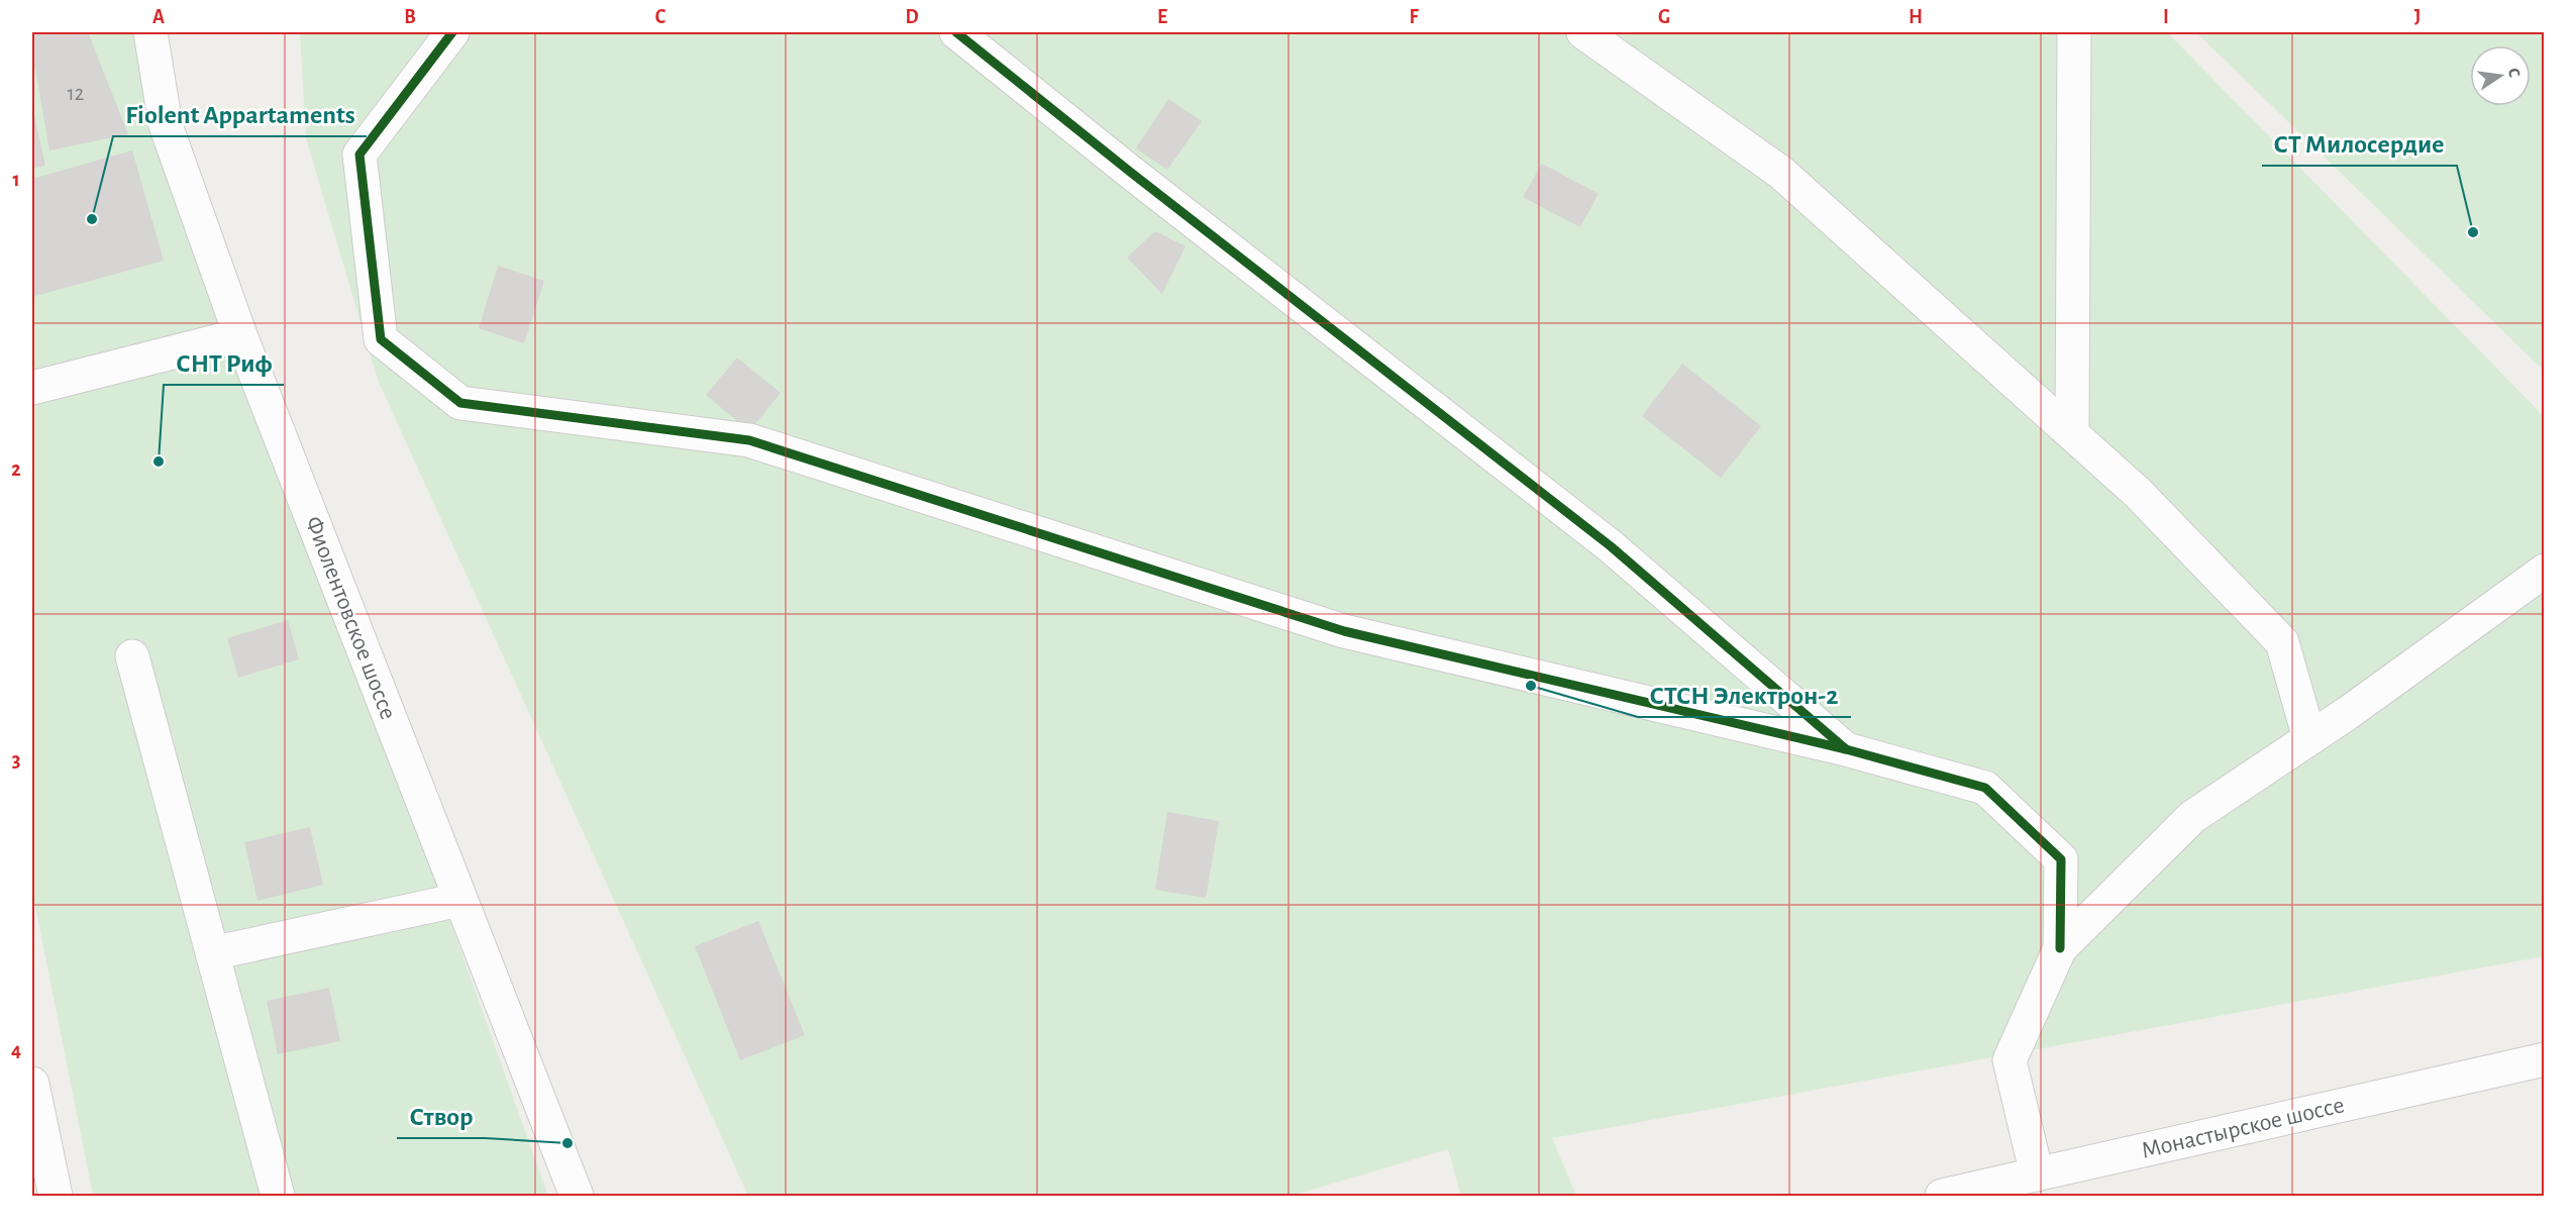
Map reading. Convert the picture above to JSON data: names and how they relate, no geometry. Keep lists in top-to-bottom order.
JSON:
{
  "streets": {
    "street": ["Фиолентовское шоссе", "Монастырское шоссе"]
  },
  "places": [
    "Fiolent Appartaments",
    "СТ Милосердие",
    "СНТ Риф",
    "СТСН Электрон-2",
    "Створ"
  ],
  "house_numbers": ["12"],
  "north": "right",
  "grid": {
    "columns": [
      "A",
      "B",
      "C",
      "D",
      "E",
      "F",
      "G",
      "H",
      "I",
      "J"
    ],
    "rows": [
      "1",
      "2",
      "3",
      "4"
    ]
  }
}
